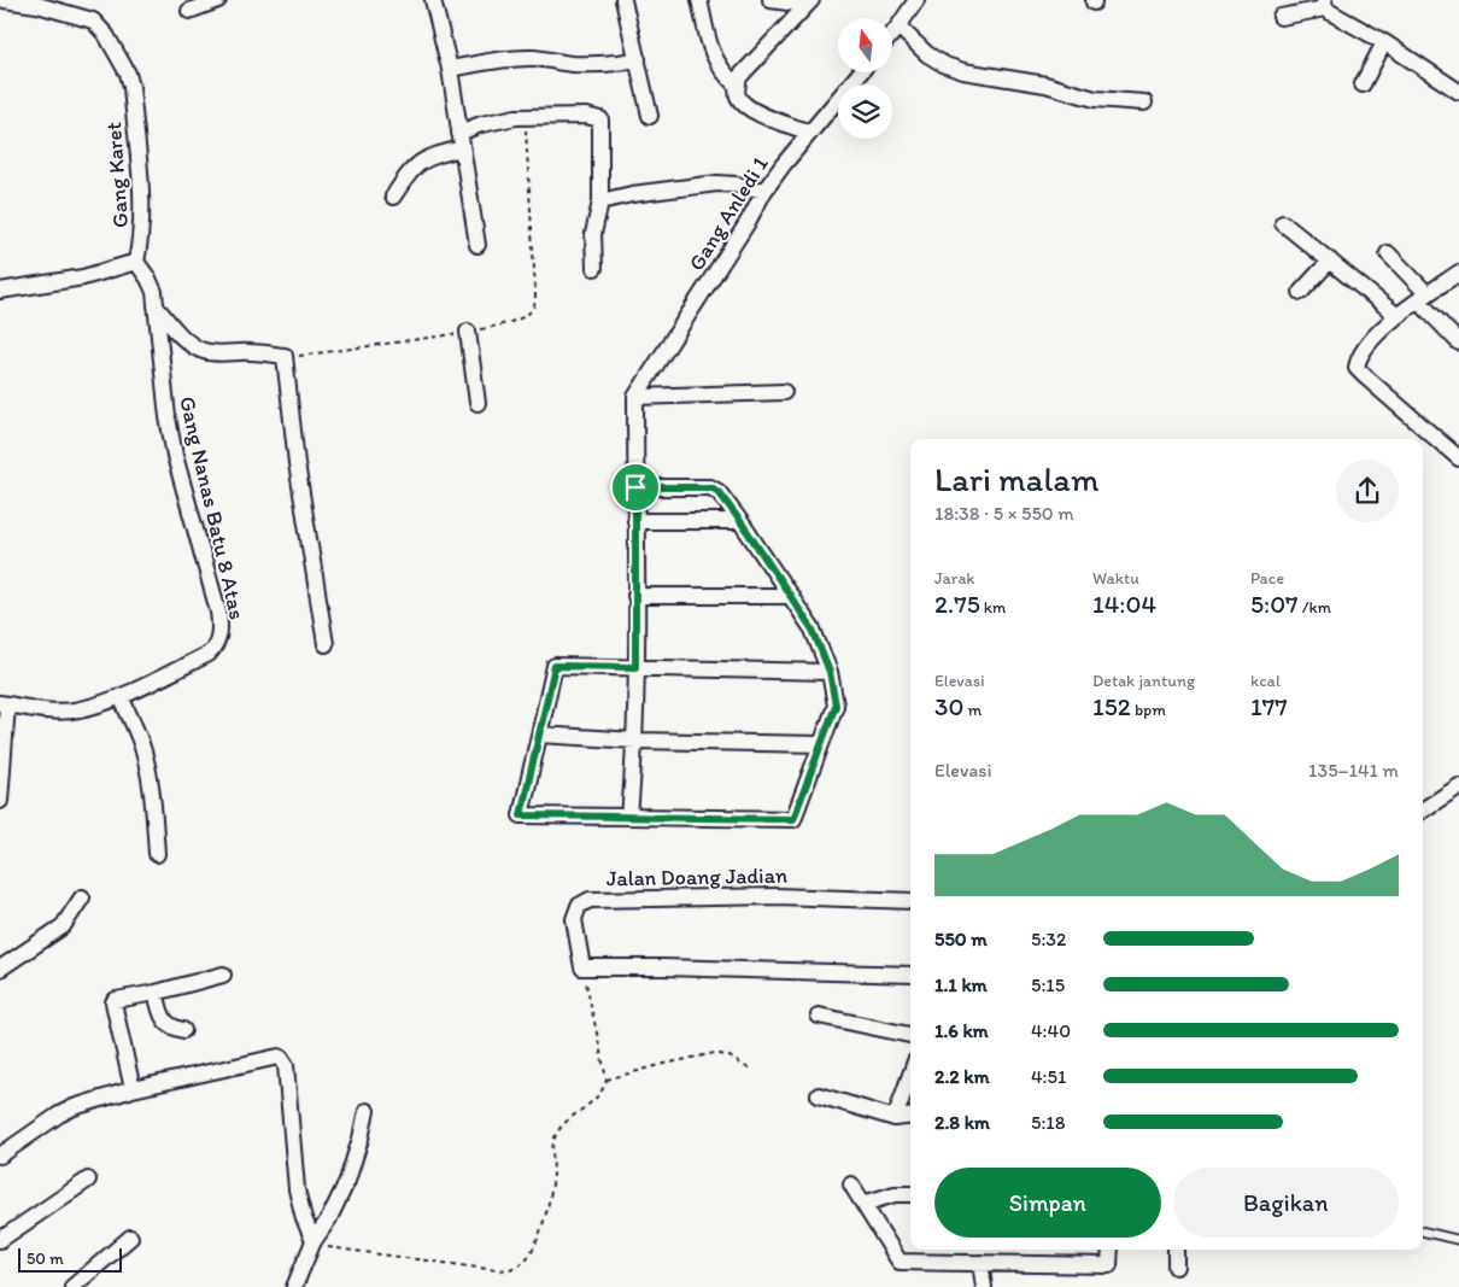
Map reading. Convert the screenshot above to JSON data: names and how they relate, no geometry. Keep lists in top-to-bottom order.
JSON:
{
  "streets": {
    "street": [
      "Gang Karet",
      "Gang Anledi 1",
      "Gang Nanas Batu 8 Atas",
      "Jalan Doang Jadian"
    ]
  },
  "crossings": [
    ["Gang Karet", "Gang Nanas Batu 8 Atas"]
  ],
  "scale_bar": "50 m",
  "north": "top",
  "page": {
    "heading": ["Lari malam", "18:38 · 5 × 550 m"],
    "stats": [
      ["Jarak", "2.75 km"],
      ["Waktu", "14:04"],
      ["Pace", "5:07 /km"],
      ["Elevasi", "30 m"],
      ["Detak jantung", "152 bpm"],
      ["kcal", "177"]
    ],
    "chart": ["Elevasi", "135–141 m"],
    "list": [
      {
        "name": "550 m",
        "note": "5:32"
      },
      {
        "name": "1.1 km",
        "note": "5:15"
      },
      {
        "name": "1.6 km",
        "note": "4:40"
      },
      {
        "name": "2.2 km",
        "note": "4:51"
      },
      {
        "name": "2.8 km",
        "note": "5:18"
      }
    ],
    "buttons": ["Simpan", "Bagikan"],
    "scale": "50 m"
  }
}
